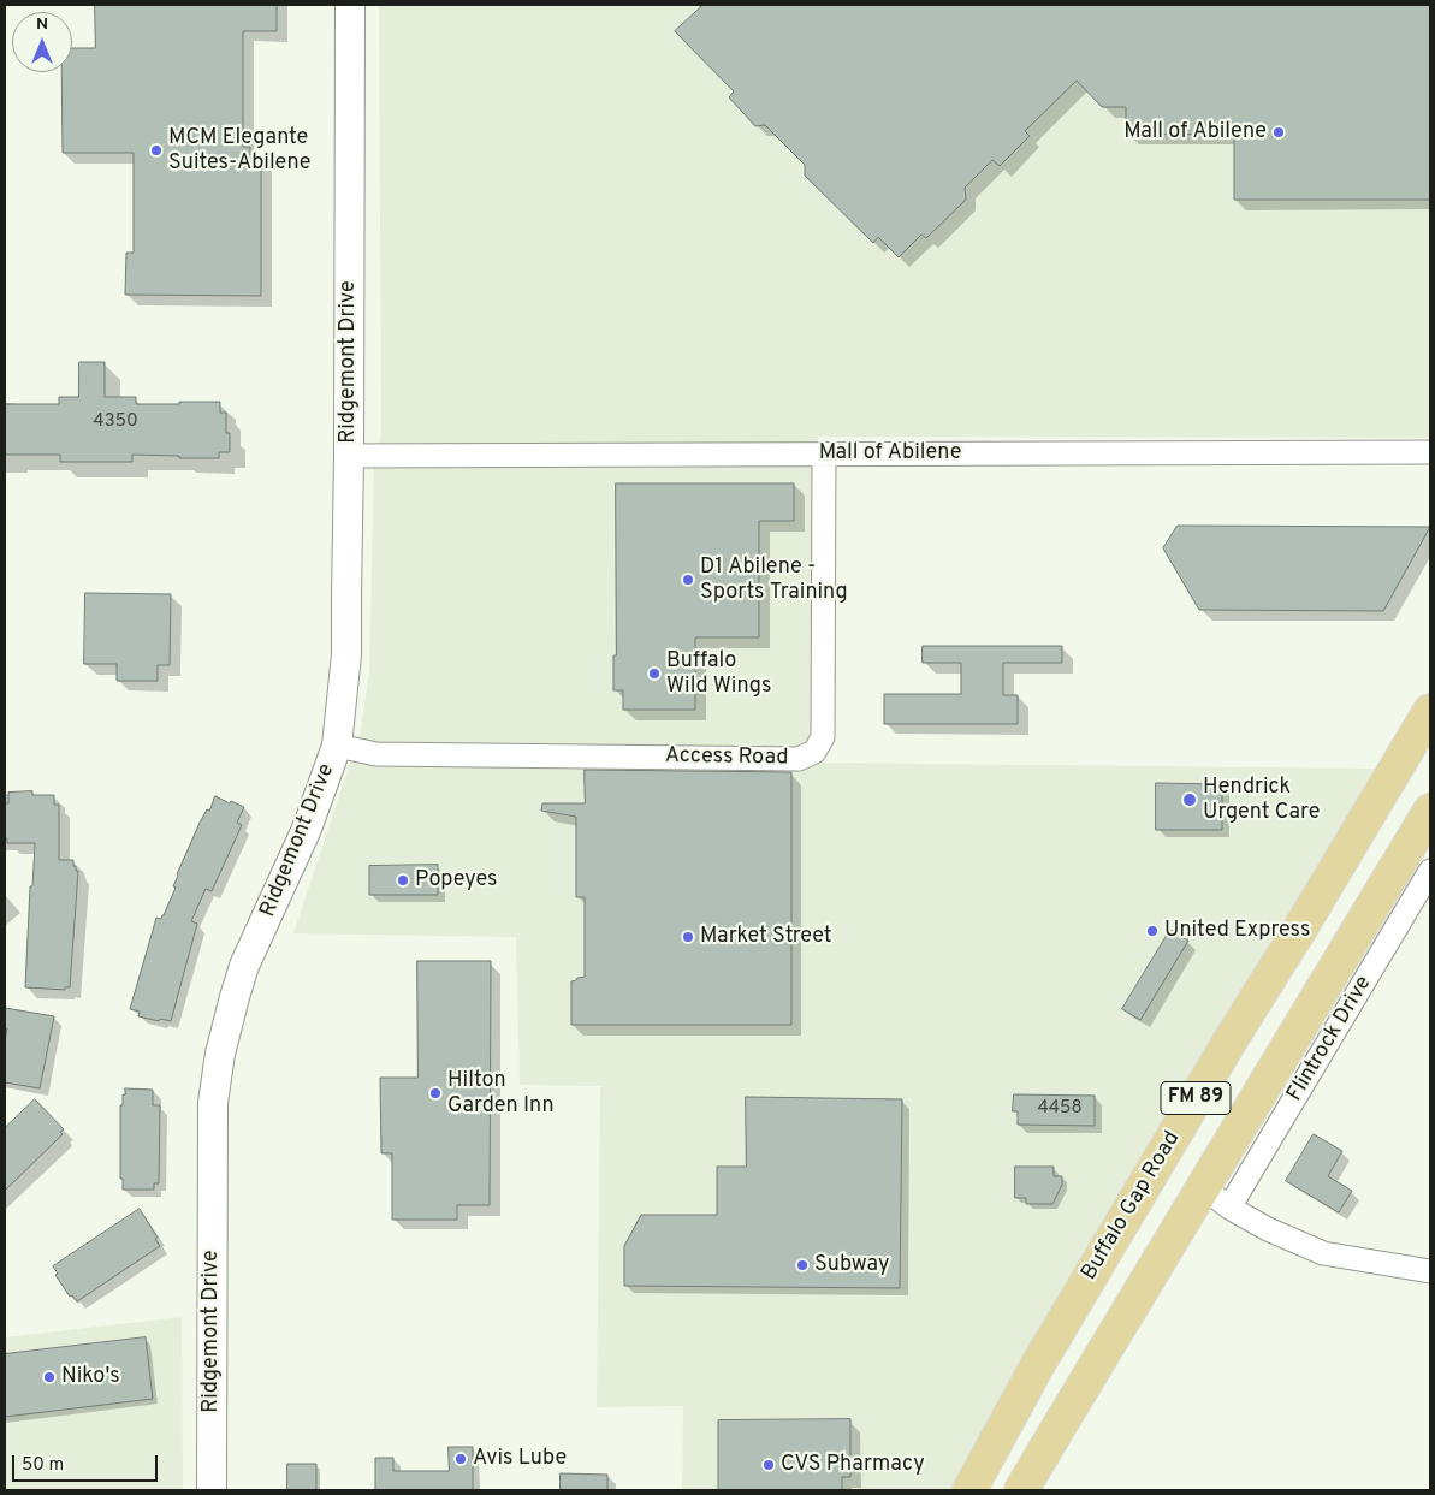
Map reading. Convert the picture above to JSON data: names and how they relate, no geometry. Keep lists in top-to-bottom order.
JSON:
{
  "streets": {
    "main road": ["FM 89", "Buffalo Gap Road"],
    "street": [
      "Ridgemont Drive",
      "Mall of Abilene",
      "Access Road",
      "Flintrock Drive"
    ]
  },
  "crossings": [
    ["Ridgemont Drive", "Mall of Abilene"],
    ["Ridgemont Drive", "Access Road"],
    ["Mall of Abilene", "Access Road"]
  ],
  "places": [
    "Mall of Abilene",
    "MCM Elegante Suites-Abilene",
    "D1 Abilene - Sports Training",
    "Buffalo Wild Wings",
    "Hendrick Urgent Care",
    "Popeyes",
    "United Express",
    "Market Street",
    "Hilton Garden Inn",
    "Subway",
    "Niko's",
    "Avis Lube",
    "CVS Pharmacy"
  ],
  "house_numbers": ["4350", "4458"],
  "scale_bar": "50 m",
  "north": "top"
}
